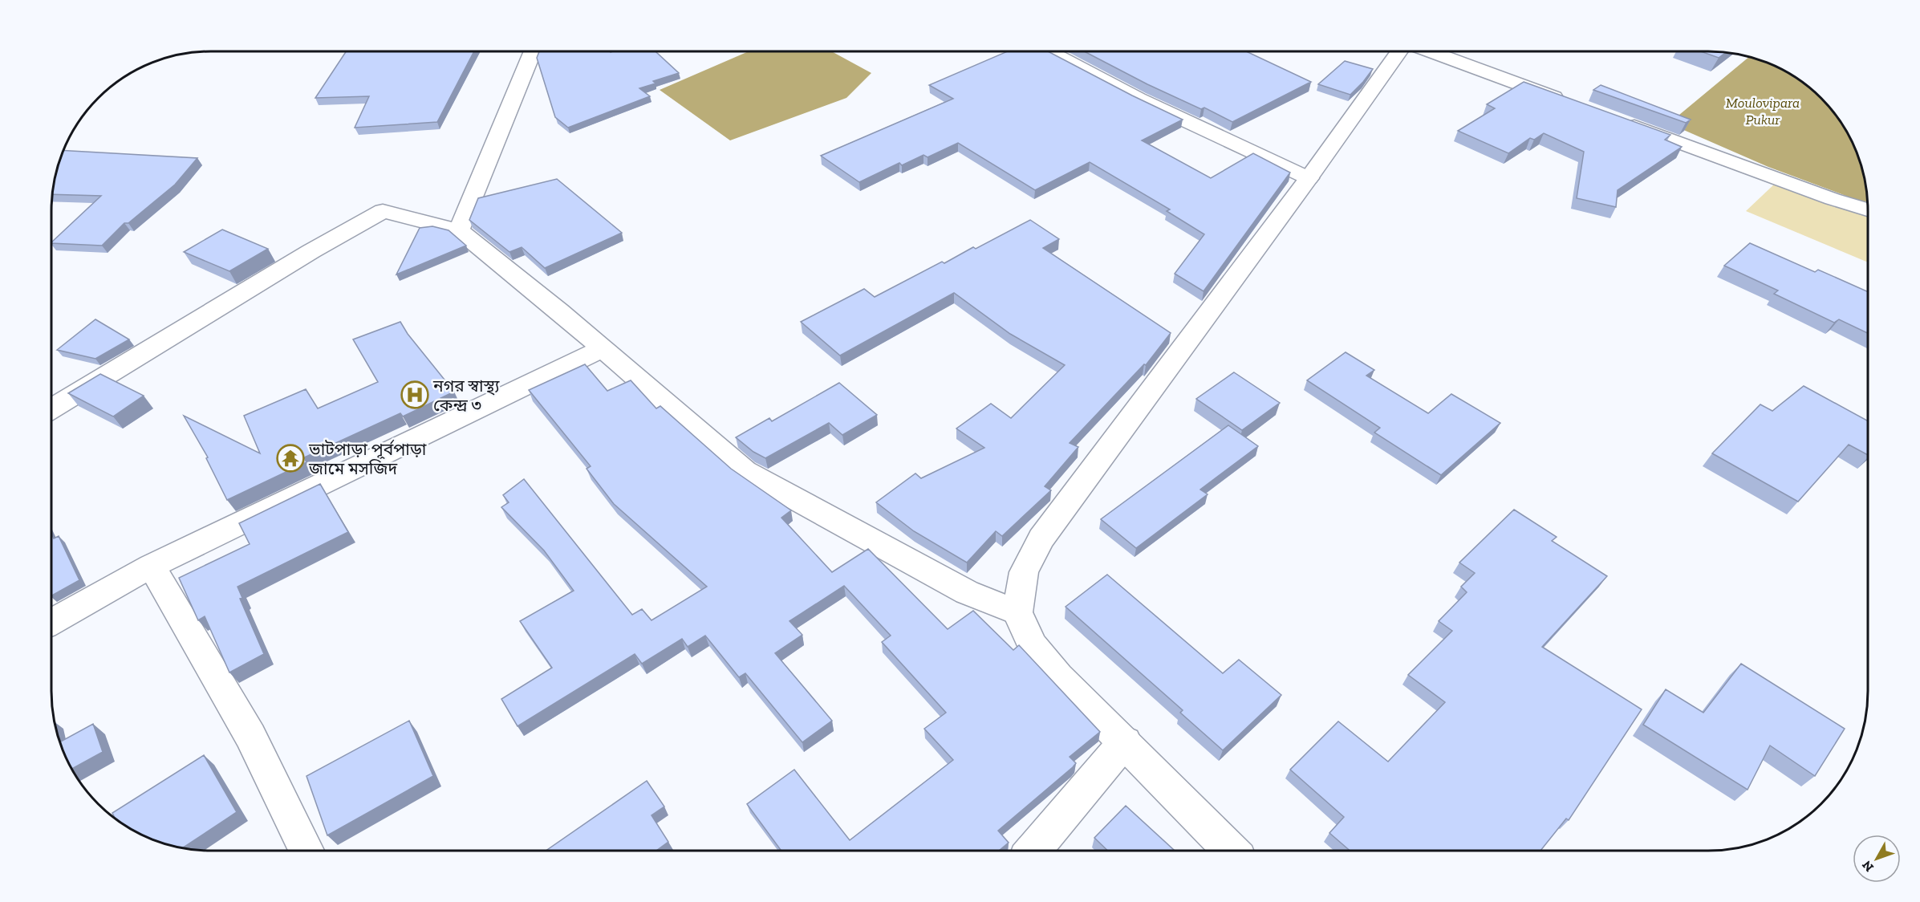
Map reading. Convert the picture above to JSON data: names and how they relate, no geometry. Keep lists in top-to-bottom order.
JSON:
{
  "water": ["Moulovipara Pukur"],
  "places": {
    "hospital": ["নগর স্বাস্থ্য কেন্দ্র ৩"],
    "temple": ["ভাটপাড়া পূর্বপাড়া জামে মসজিদ"]
  },
  "north": "bottom left"
}
